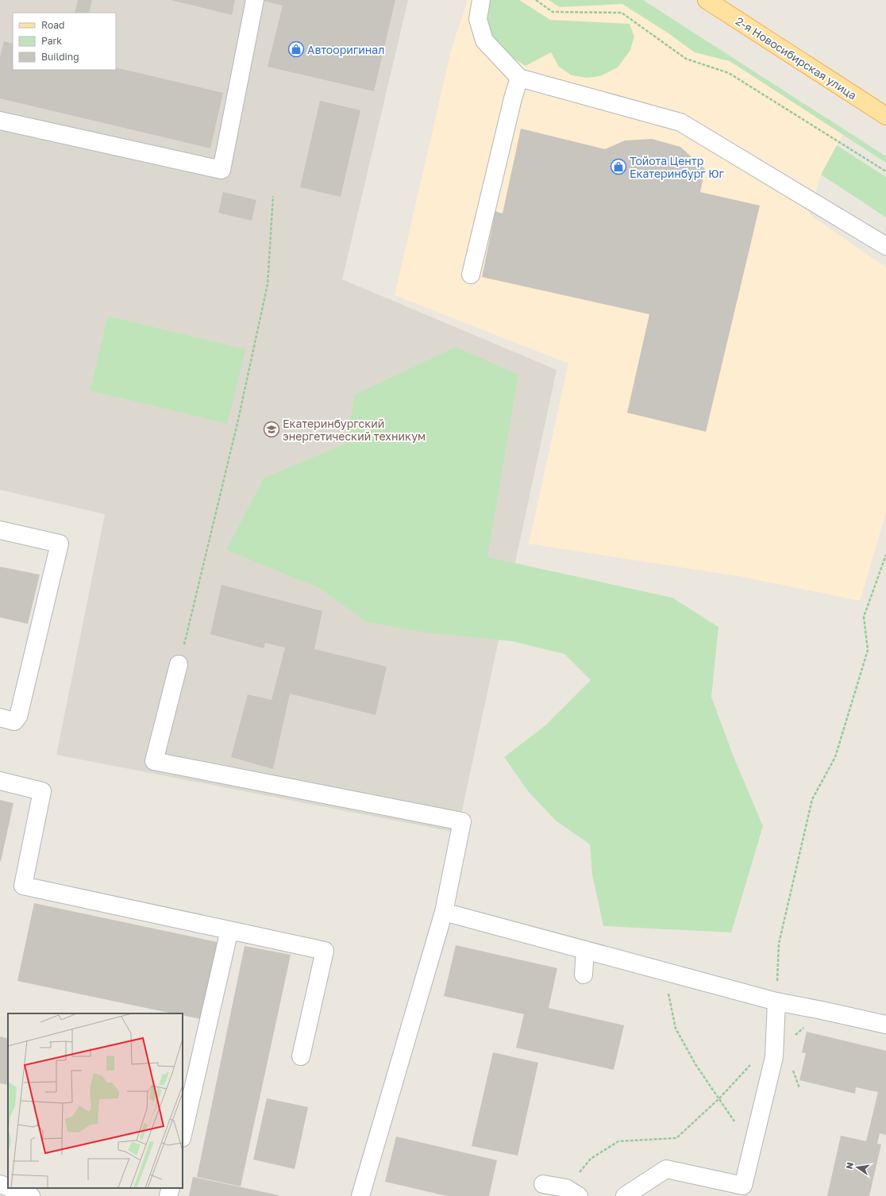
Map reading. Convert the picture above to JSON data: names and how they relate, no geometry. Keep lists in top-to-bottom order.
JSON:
{
  "streets": {
    "main road": ["2-я Новосибирская улица"]
  },
  "places": {
    "shop": ["Автооригинал", "Тойота Центр Екатеринбург Юг"],
    "school or university": ["Екатеринбургский энергетический техникум"]
  },
  "legend": ["Road", "Park", "Building"],
  "north": "left"
}
